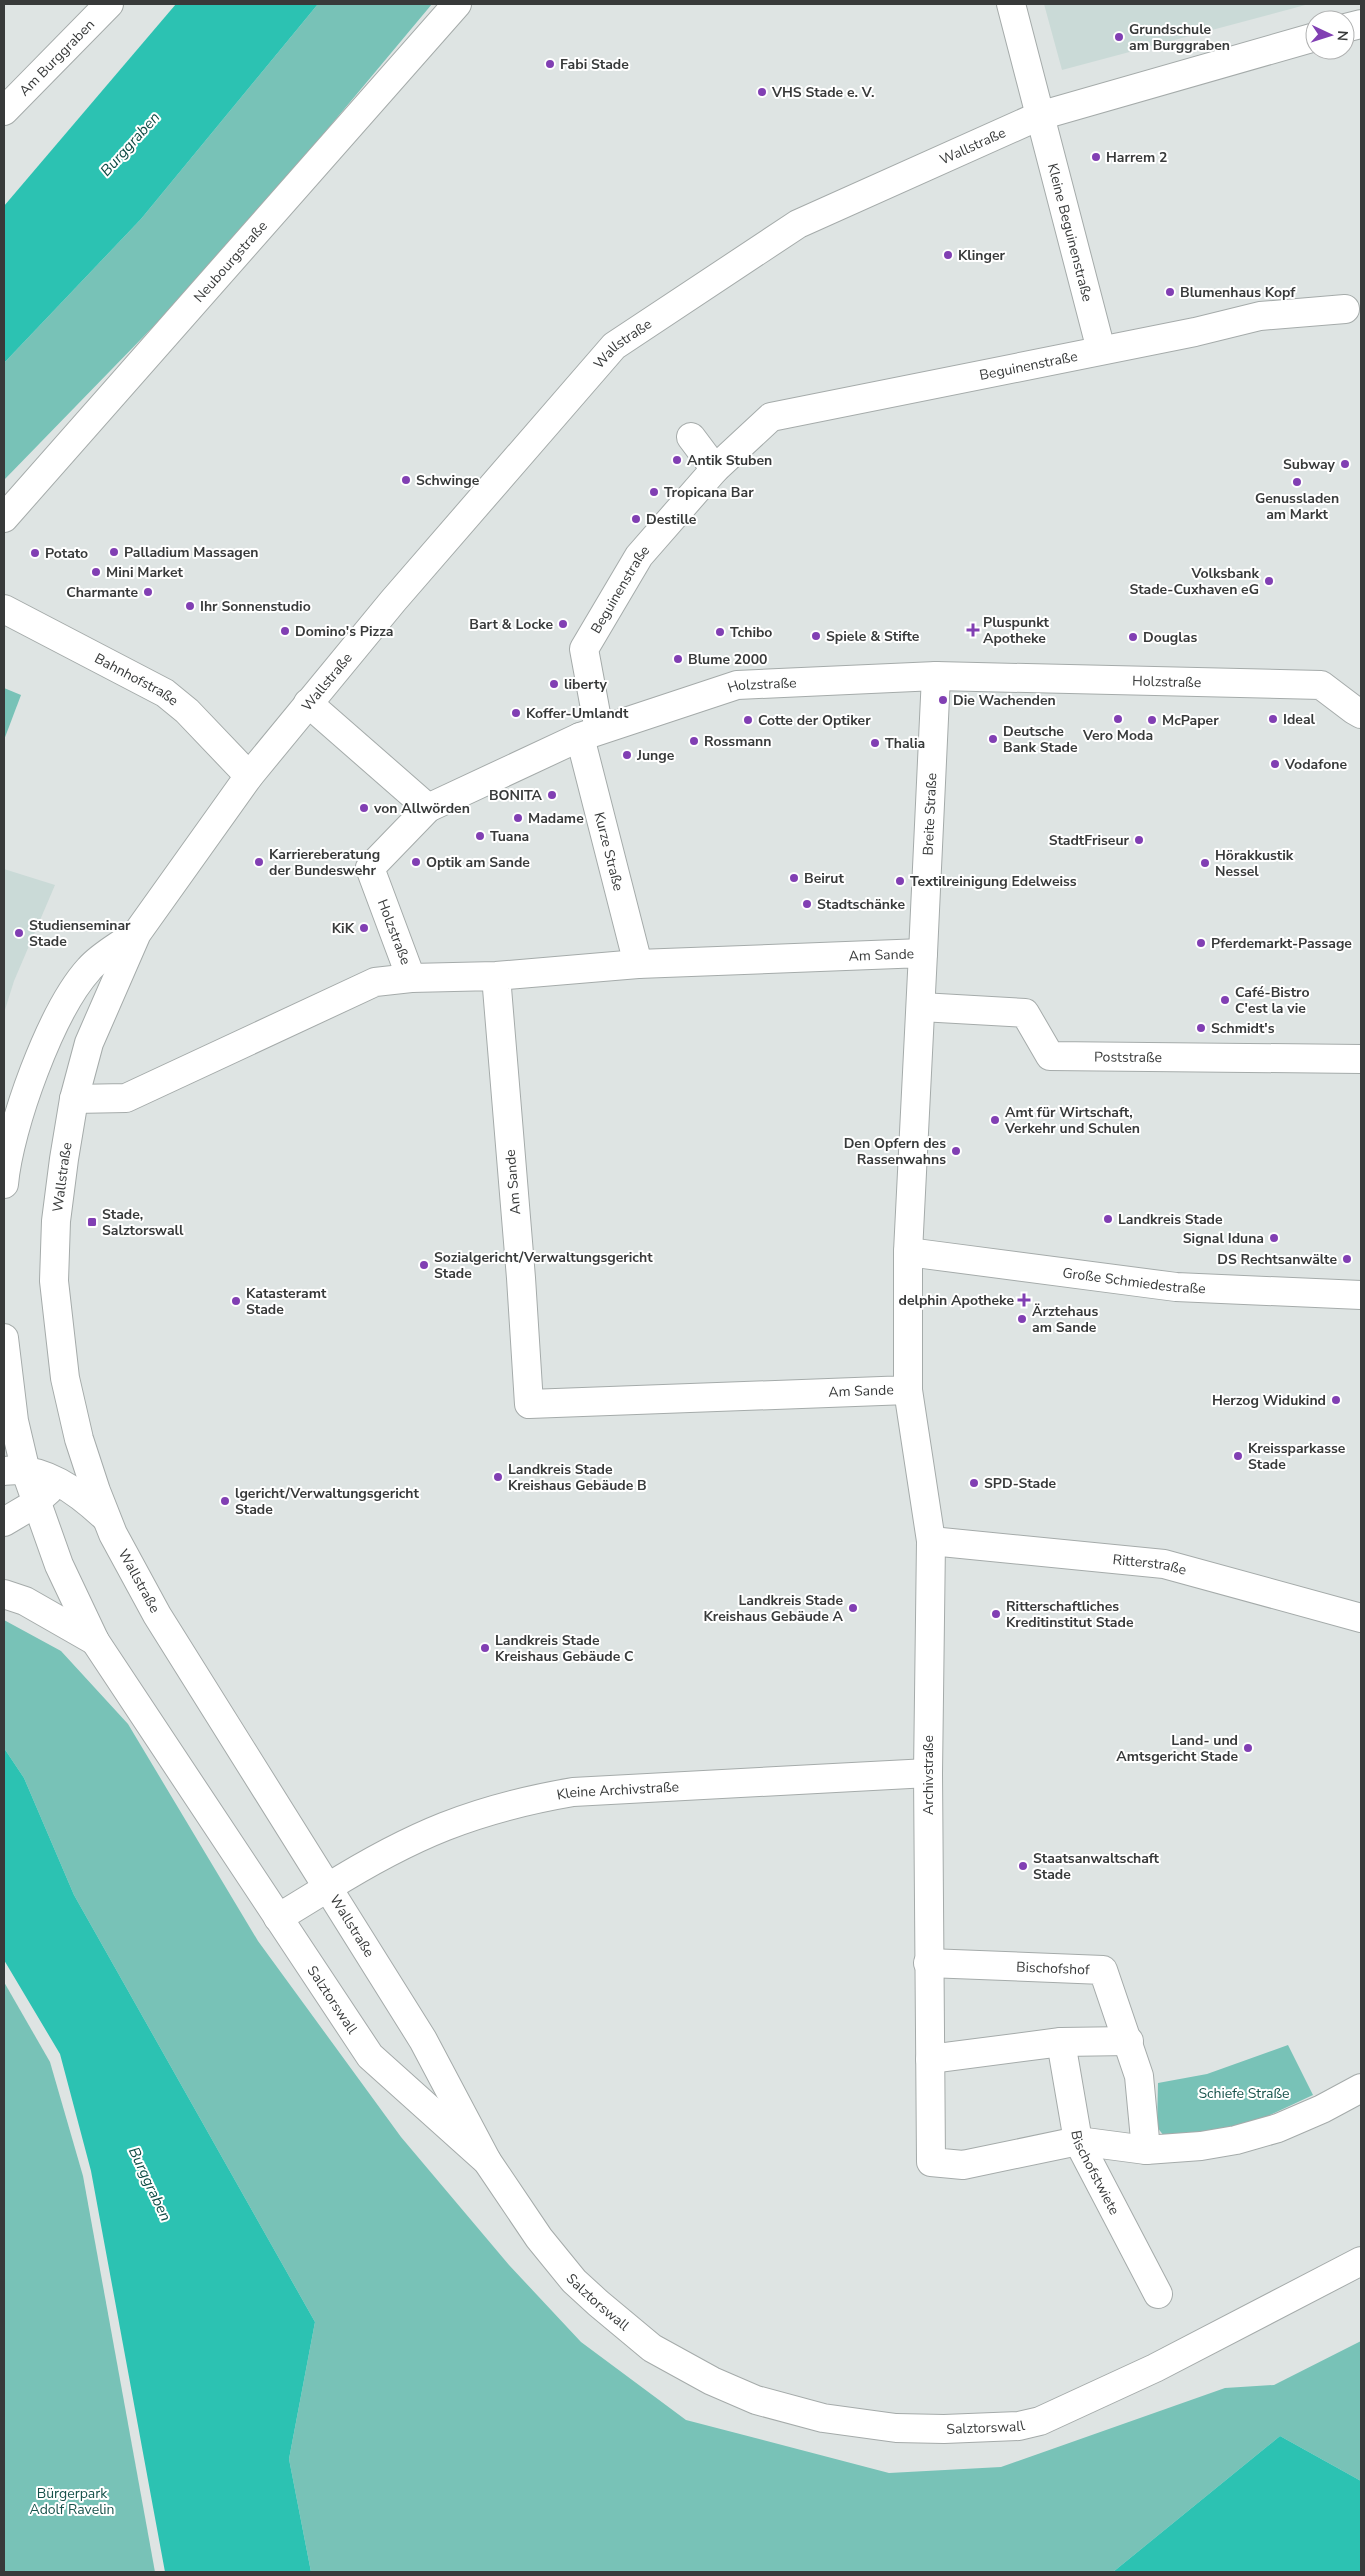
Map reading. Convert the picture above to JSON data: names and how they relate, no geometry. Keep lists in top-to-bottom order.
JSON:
{
  "streets": {
    "street": [
      "Am Burggraben",
      "Wallstraße",
      "Kleine Beguinenstraße",
      "Neubourgstraße",
      "Beguinenstraße",
      "Bahnhofstraße",
      "Holzstraße",
      "Breite Straße",
      "Kurze Straße",
      "Am Sande",
      "Poststraße",
      "Große Schmiedestraße",
      "Ritterstraße",
      "Archivstraße",
      "Kleine Archivstraße",
      "Bischofshof",
      "Salztorswall",
      "Bischofstwiete"
    ]
  },
  "crossings": [
    ["Wallstraße", "Kleine Beguinenstraße"],
    ["Wallstraße", "Bahnhofstraße"],
    ["Wallstraße", "Am Sande"],
    ["Wallstraße", "Kleine Archivstraße"],
    ["Wallstraße", "Salztorswall"],
    ["Kleine Beguinenstraße", "Beguinenstraße"],
    ["Beguinenstraße", "Holzstraße"],
    ["Beguinenstraße", "Kurze Straße"],
    ["Holzstraße", "Breite Straße"],
    ["Holzstraße", "Kurze Straße"],
    ["Holzstraße", "Am Sande"],
    ["Breite Straße", "Am Sande"],
    ["Kurze Straße", "Am Sande"],
    ["Am Sande", "Poststraße"],
    ["Am Sande", "Große Schmiedestraße"],
    ["Am Sande", "Archivstraße"],
    ["Ritterstraße", "Archivstraße"],
    ["Archivstraße", "Kleine Archivstraße"],
    ["Archivstraße", "Bischofshof"],
    ["Archivstraße", "Bischofstwiete"],
    ["Kleine Archivstraße", "Salztorswall"]
  ],
  "water": ["Burggraben"],
  "parks": ["Schiefe Straße", "Bürgerpark Adolf Ravelin"],
  "places": {
    "other": [
      "Grundschule am Burggraben",
      "Fabi Stade",
      "VHS Stade e. V.",
      "Harrem 2",
      "Klinger",
      "Blumenhaus Kopf",
      "Antik Stuben",
      "Subway",
      "Schwinge",
      "Genussladen am Markt",
      "Tropicana Bar",
      "Destille",
      "Palladium Massagen",
      "Potato",
      "Mini Market",
      "Volksbank Stade-Cuxhaven eG",
      "Charmante",
      "Ihr Sonnenstudio",
      "Bart & Locke",
      "Domino's Pizza",
      "Tchibo",
      "Spiele & Stifte",
      "Douglas",
      "Blume 2000",
      "liberty",
      "Die Wachenden",
      "Koffer-Umlandt",
      "Vero Moda",
      "Ideal",
      "Cotte der Optiker",
      "McPaper",
      "Deutsche Bank Stade",
      "Rossmann",
      "Thalia",
      "Junge",
      "Vodafone",
      "BONITA",
      "von Allwörden",
      "Madame",
      "Tuana",
      "StadtFriseur",
      "Karriereberatung der Bundeswehr",
      "Optik am Sande",
      "Hörakkustik Nessel",
      "Beirut",
      "Textilreinigung Edelweiss",
      "Stadtschänke",
      "KiK",
      "Studienseminar Stade",
      "Pferdemarkt-Passage",
      "Café-Bistro C'est la vie",
      "Schmidt's",
      "Amt für Wirtschaft, Verkehr und Schulen",
      "Den Opfern des Rassenwahns",
      "Landkreis Stade",
      "Signal Iduna",
      "DS Rechtsanwälte",
      "Sozialgericht/Verwaltungsgericht Stade",
      "Katasteramt Stade",
      "Ärztehaus am Sande",
      "Herzog Widukind",
      "Kreissparkasse Stade",
      "Landkreis Stade Kreishaus Gebäude B",
      "SPD-Stade",
      "lgericht/Verwaltungsgericht Stade",
      "Landkreis Stade Kreishaus Gebäude A",
      "Ritterschaftliches Kreditinstitut Stade",
      "Landkreis Stade Kreishaus Gebäude C",
      "Land- und Amtsgericht Stade",
      "Staatsanwaltschaft Stade"
    ],
    "health": ["Pluspunkt Apotheke", "delphin Apotheke"],
    "transit": ["Stade, Salztorswall"]
  },
  "north": "right"
}
